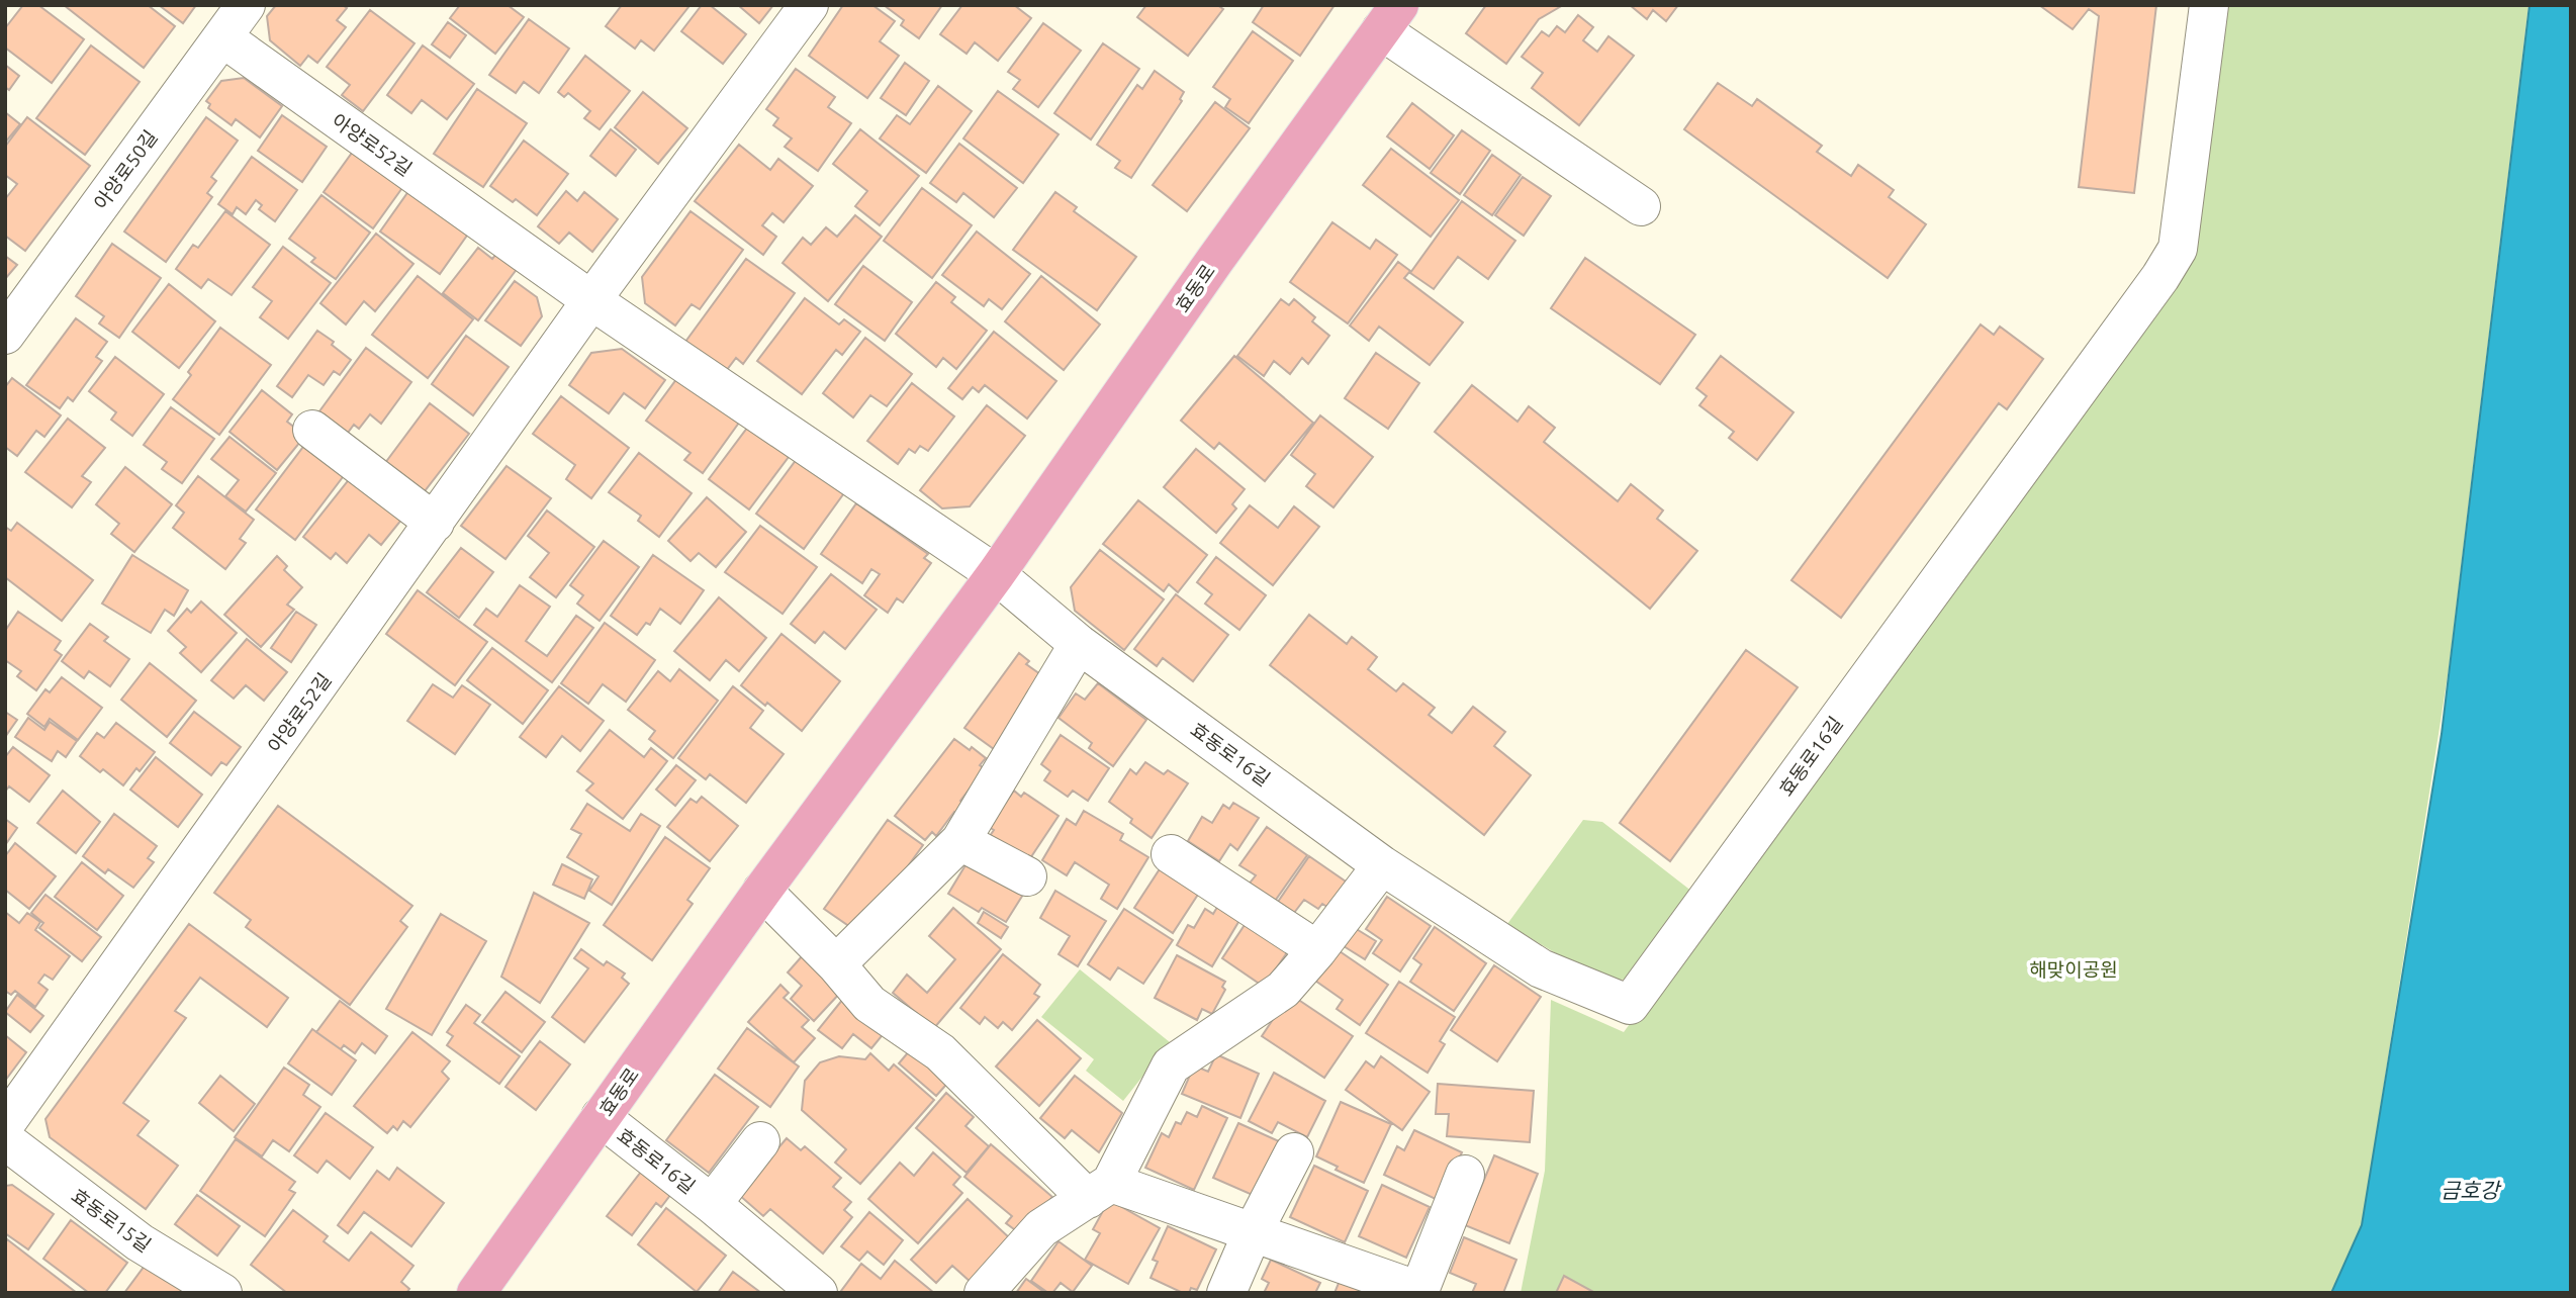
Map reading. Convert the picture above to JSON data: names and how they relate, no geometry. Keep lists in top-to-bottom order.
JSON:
{
  "streets": {
    "main road": ["효동로"],
    "street": [
      "아양로52길",
      "아양로50길",
      "효동로16길",
      "효동로15길"
    ]
  },
  "crossings": [
    ["아양로52길", "아양로50길"],
    ["효동로", "효동로16길"]
  ],
  "water": ["금호강"],
  "parks": ["해맞이공원"]
}
